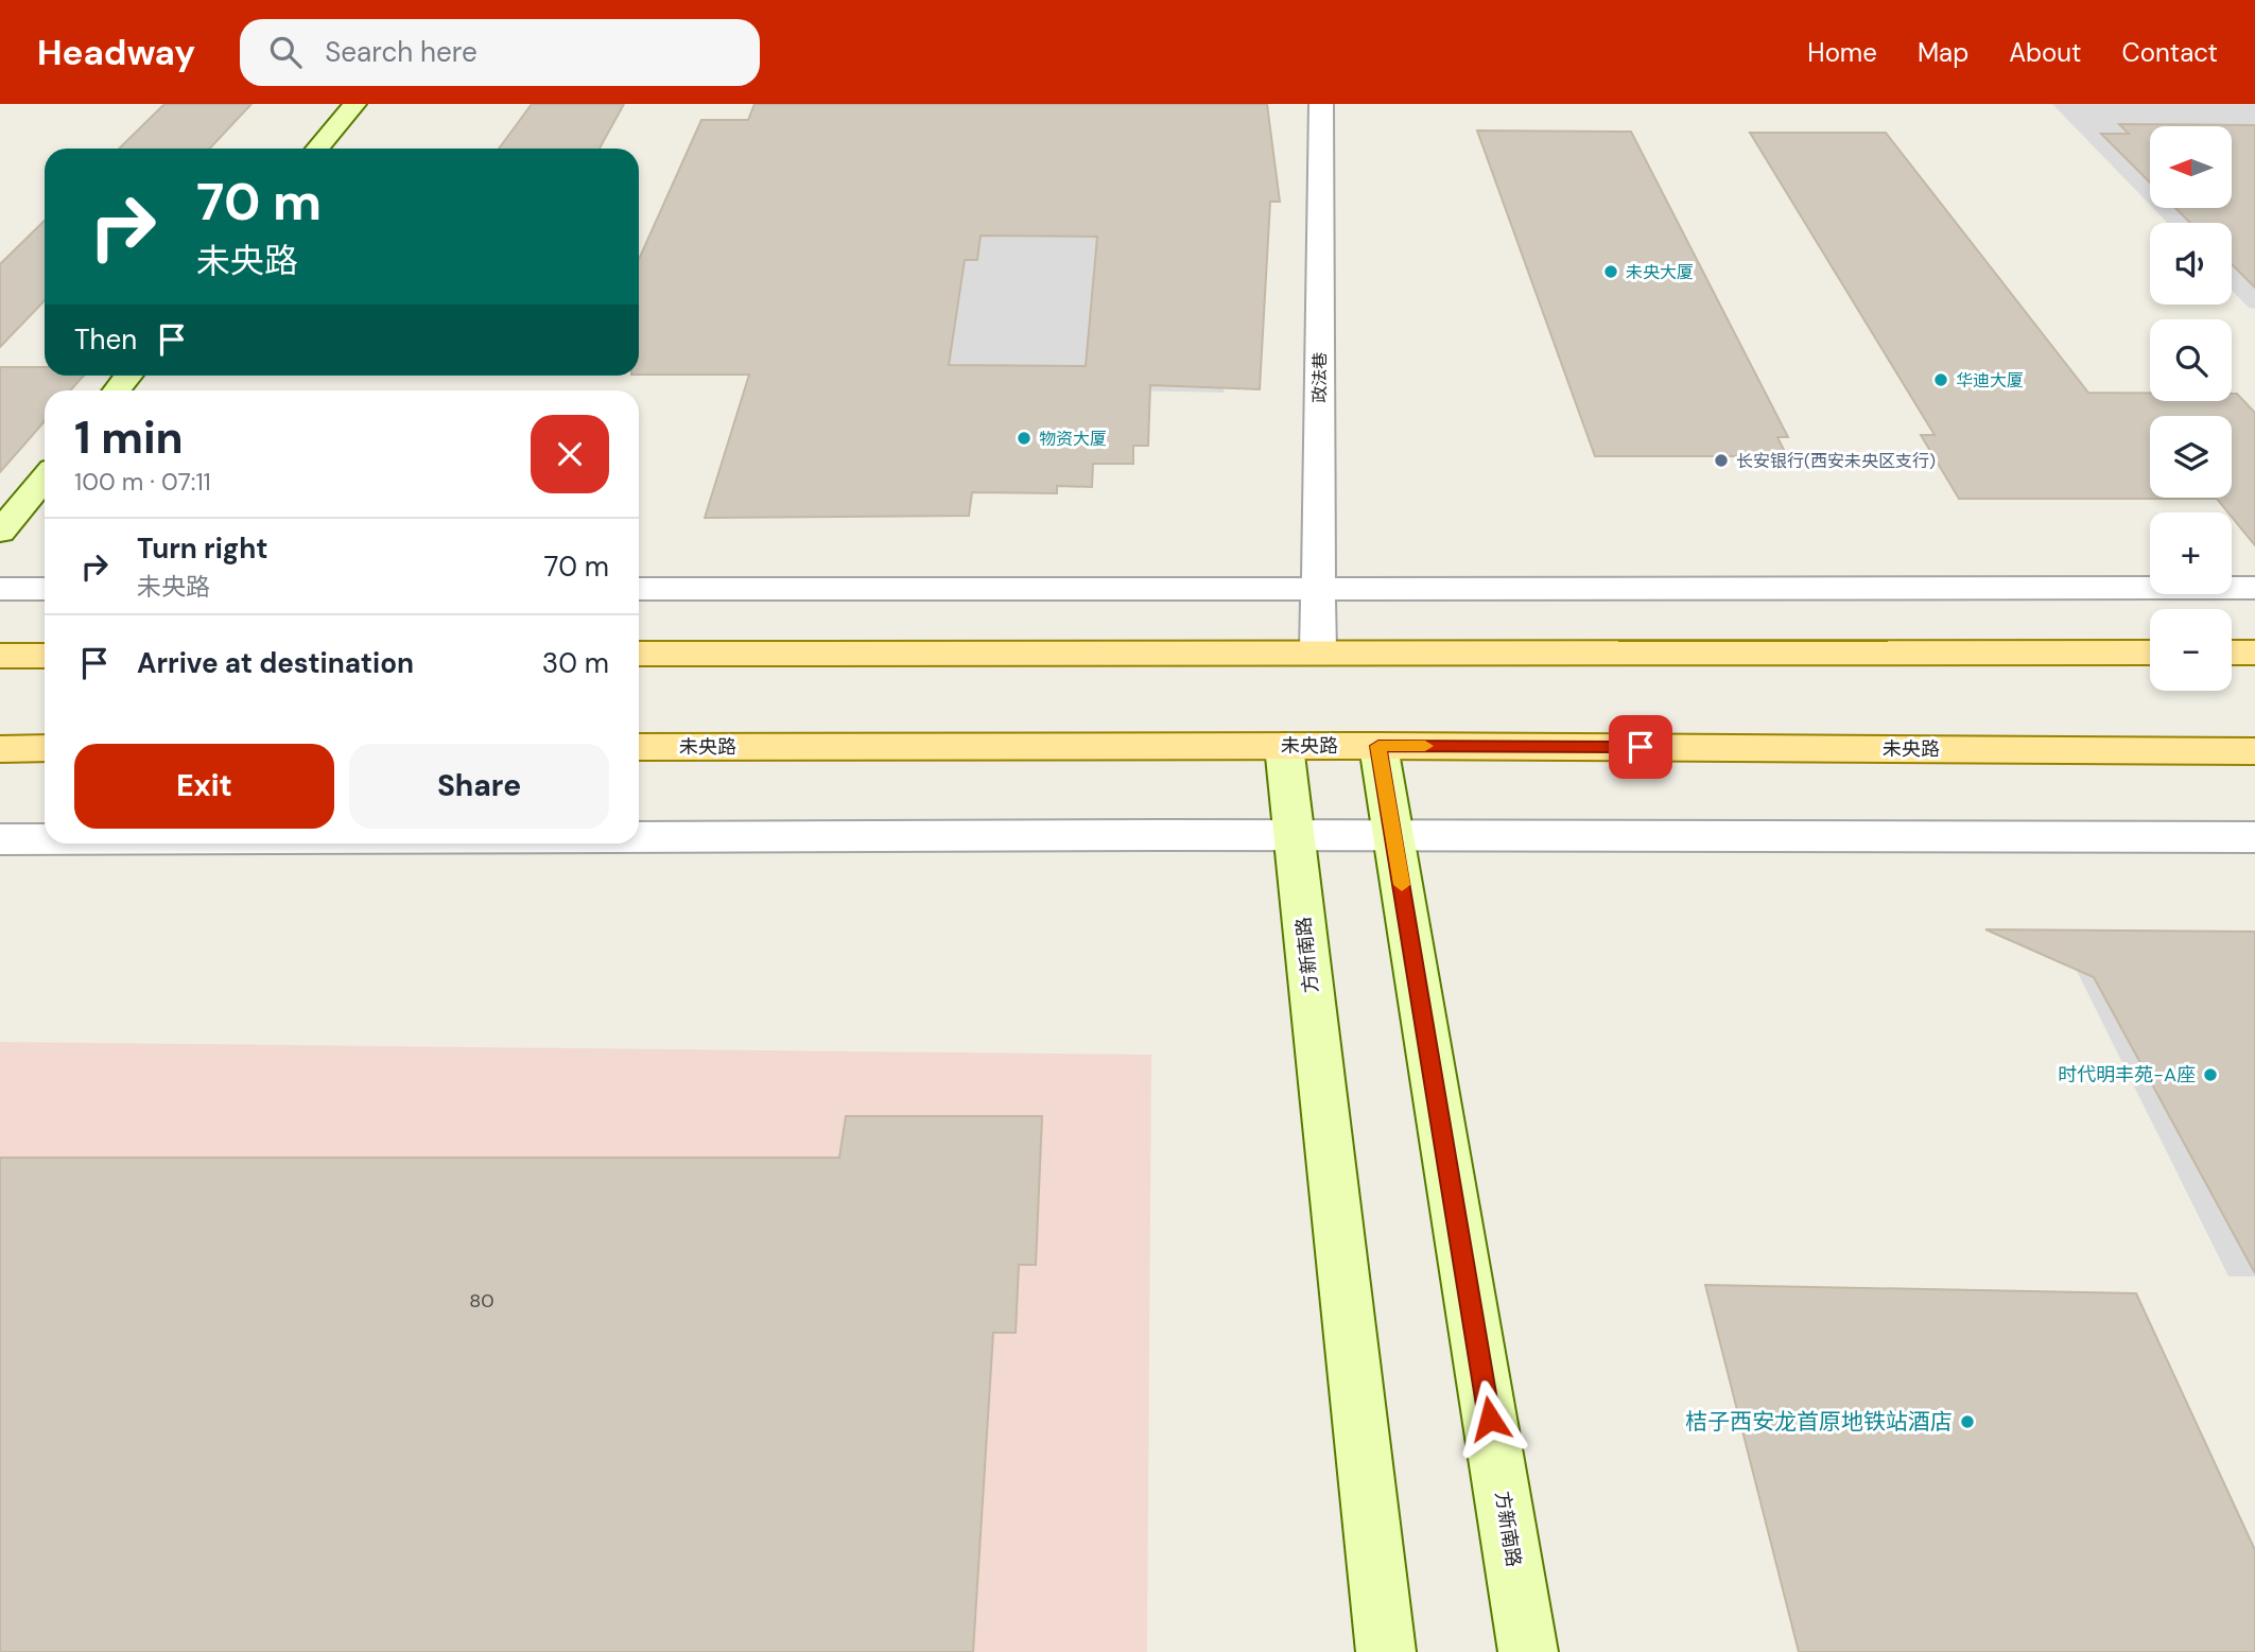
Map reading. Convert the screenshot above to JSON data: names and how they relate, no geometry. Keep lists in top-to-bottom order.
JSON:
{
  "streets": {
    "main road": ["未央路", "方新南路"],
    "street": ["政法巷"]
  },
  "crossings": [
    ["未央路", "方新南路"]
  ],
  "places": [
    "未央大厦",
    "华迪大厦",
    "物资大厦",
    "长安银行(西安未央区支行)",
    "时代明丰苑-A座",
    "桔子西安龙首原地铁站酒店"
  ],
  "house_numbers": ["80"],
  "north": "left",
  "page": {
    "header": "Headway",
    "search": "Search here",
    "nav": [
      "Home",
      "Map",
      "About",
      "Contact"
    ],
    "map_buttons": ["+", "−"],
    "turn": ["70 m", "未央路"],
    "then": "Then",
    "heading": ["1 min", "100 m · 07:11"],
    "list": [
      {
        "name": "Turn right",
        "note": "未央路",
        "value": "70 m"
      },
      {
        "name": "Arrive at destination",
        "value": "30 m"
      }
    ],
    "buttons": ["Exit", "Share"]
  }
}
